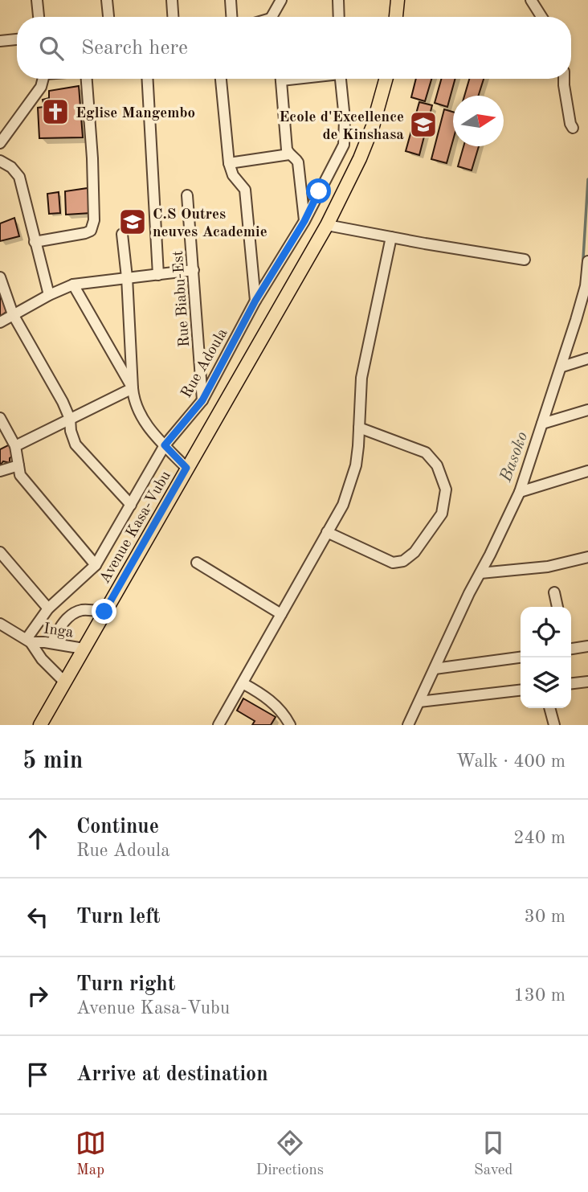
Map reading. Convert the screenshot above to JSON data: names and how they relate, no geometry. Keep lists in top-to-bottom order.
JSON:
{
  "streets": {
    "main road": ["Avenue Kasa-Vubu"],
    "street": ["Rue Biabu-Est", "Rue Adoula", "Inga"]
  },
  "crossings": [
    ["Rue Biabu-Est", "Rue Adoula"],
    ["Rue Adoula", "Inga"],
    ["Avenue Kasa-Vubu", "Inga"]
  ],
  "water": ["Basoko"],
  "places": {
    "church": ["Eglise Mangembo"],
    "school or university": ["Ecole d'Excellence de Kinshasa", "C.S Outres neuves Academie"]
  },
  "north": "right",
  "page": {
    "search": "Search here",
    "heading": ["5 min", "Walk · 400 m"],
    "list": [
      ["Continue", "Rue Adoula", "240 m"],
      ["Turn left", "30 m"],
      ["Turn right", "Avenue Kasa-Vubu", "130 m"],
      "Arrive at destination"
    ],
    "nav": ["Map", "Directions", "Saved"]
  }
}
